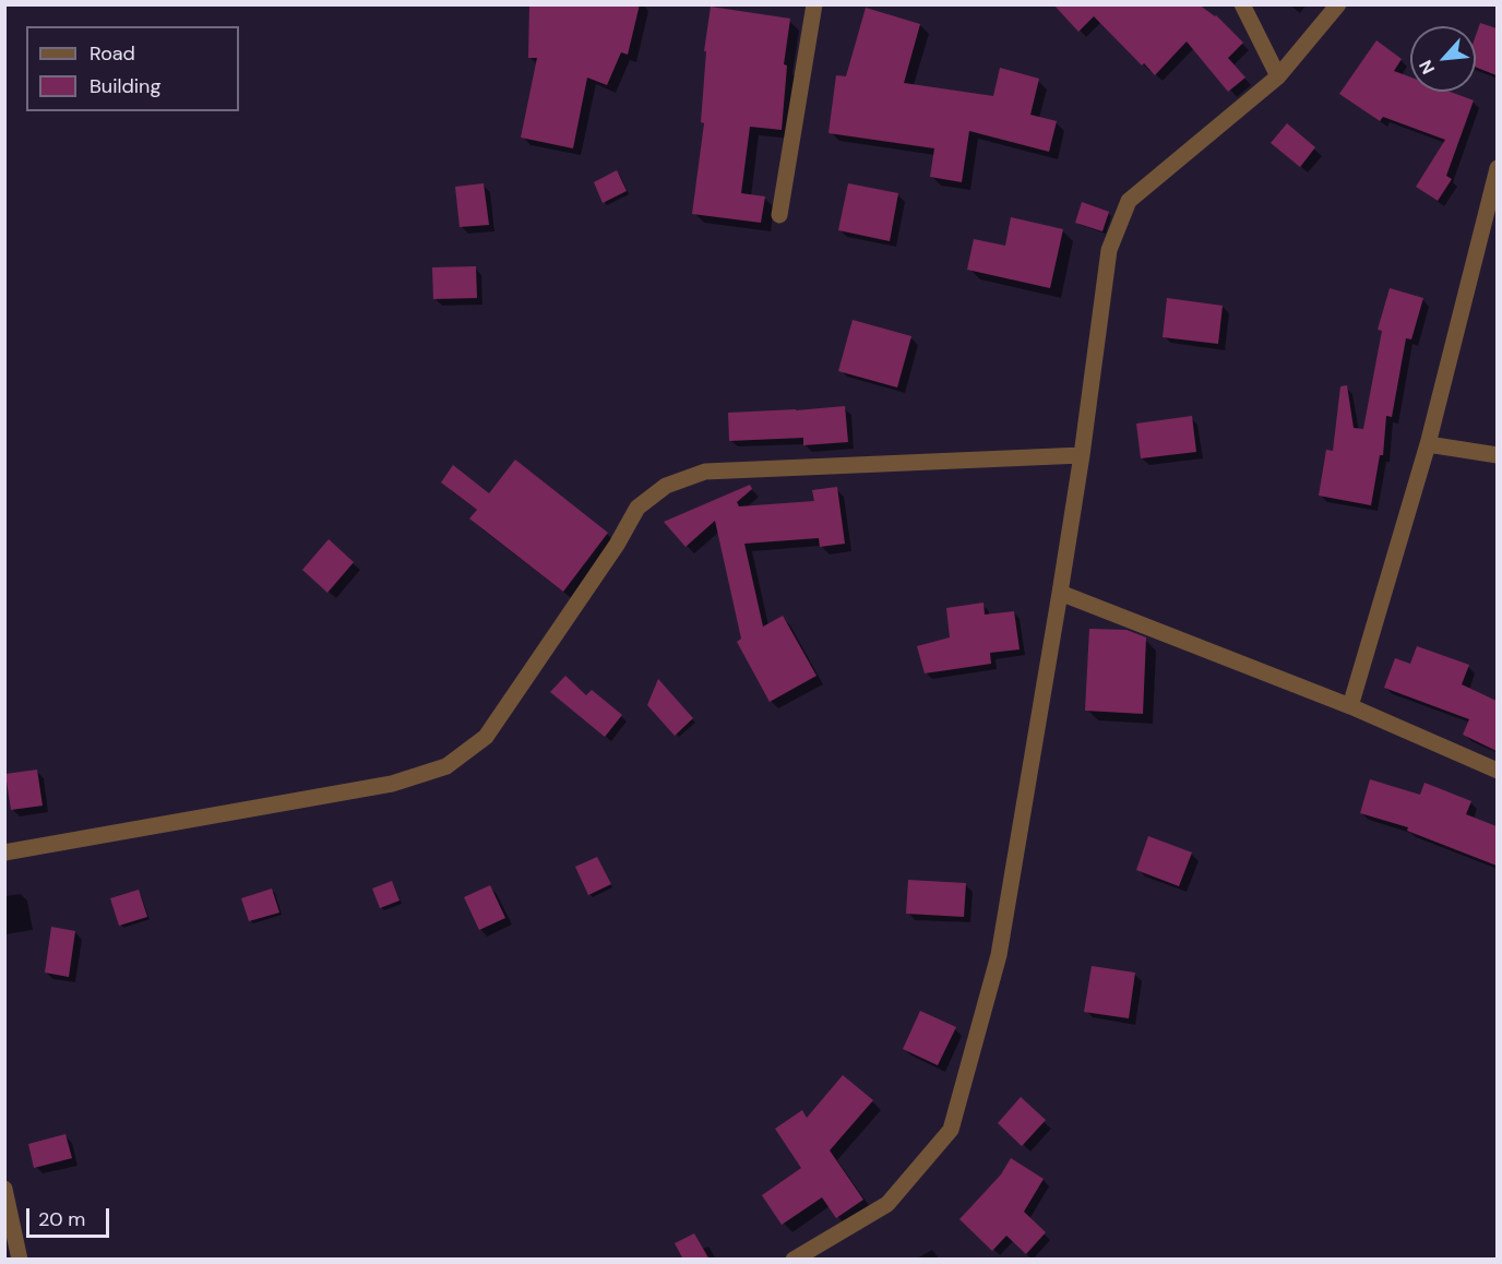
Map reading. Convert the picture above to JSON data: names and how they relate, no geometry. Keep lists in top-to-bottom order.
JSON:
{
  "legend": ["Road", "Building"],
  "scale_bar": "20 m",
  "north": "bottom left"
}
